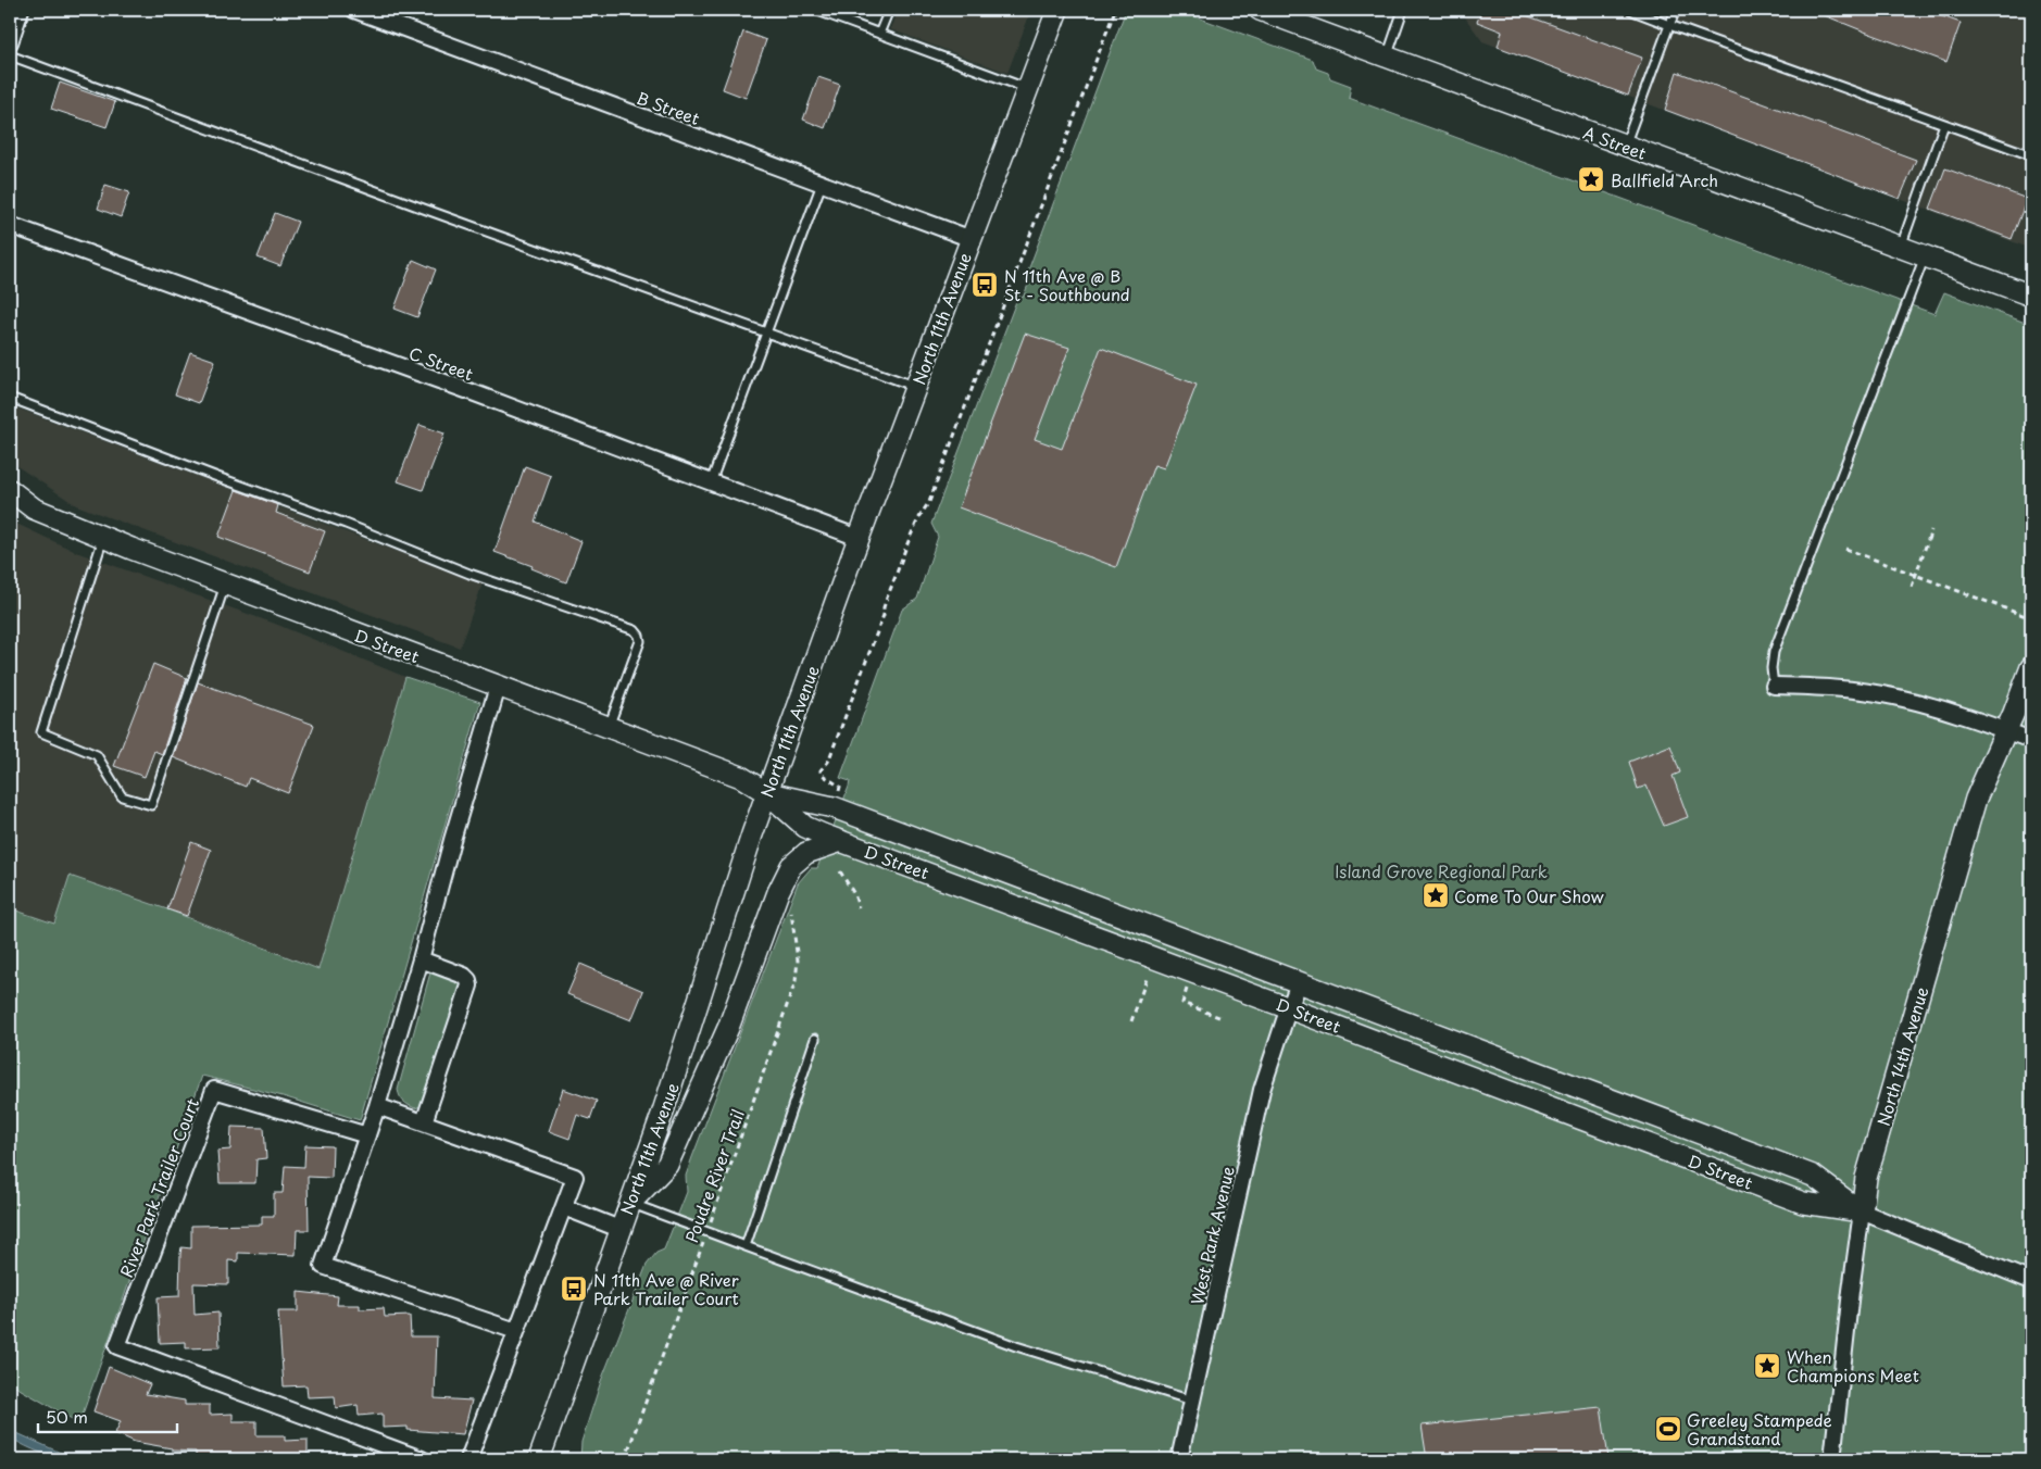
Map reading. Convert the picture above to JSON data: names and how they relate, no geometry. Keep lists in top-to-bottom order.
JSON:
{
  "streets": {
    "street": [
      "B Street",
      "A Street",
      "North 11th Avenue",
      "C Street",
      "D Street",
      "North 14th Avenue",
      "River Park Trailer Court",
      "West Park Avenue"
    ],
    "path": ["Poudre River Trail"]
  },
  "crossings": [
    ["B Street", "North 11th Avenue"],
    ["North 11th Avenue", "C Street"],
    ["North 11th Avenue", "D Street"],
    ["D Street", "North 14th Avenue"],
    ["D Street", "West Park Avenue"]
  ],
  "parks": ["Island Grove Regional Park"],
  "places": {
    "place": ["Ballfield Arch", "Come To Our Show", "When Champions Meet"],
    "bus stop": ["N 11th Ave @ B St - Southbound", "N 11th Ave @ River Park Trailer Court"],
    "sports": ["Greeley Stampede Grandstand"]
  },
  "scale_bar": "50 m"
}
